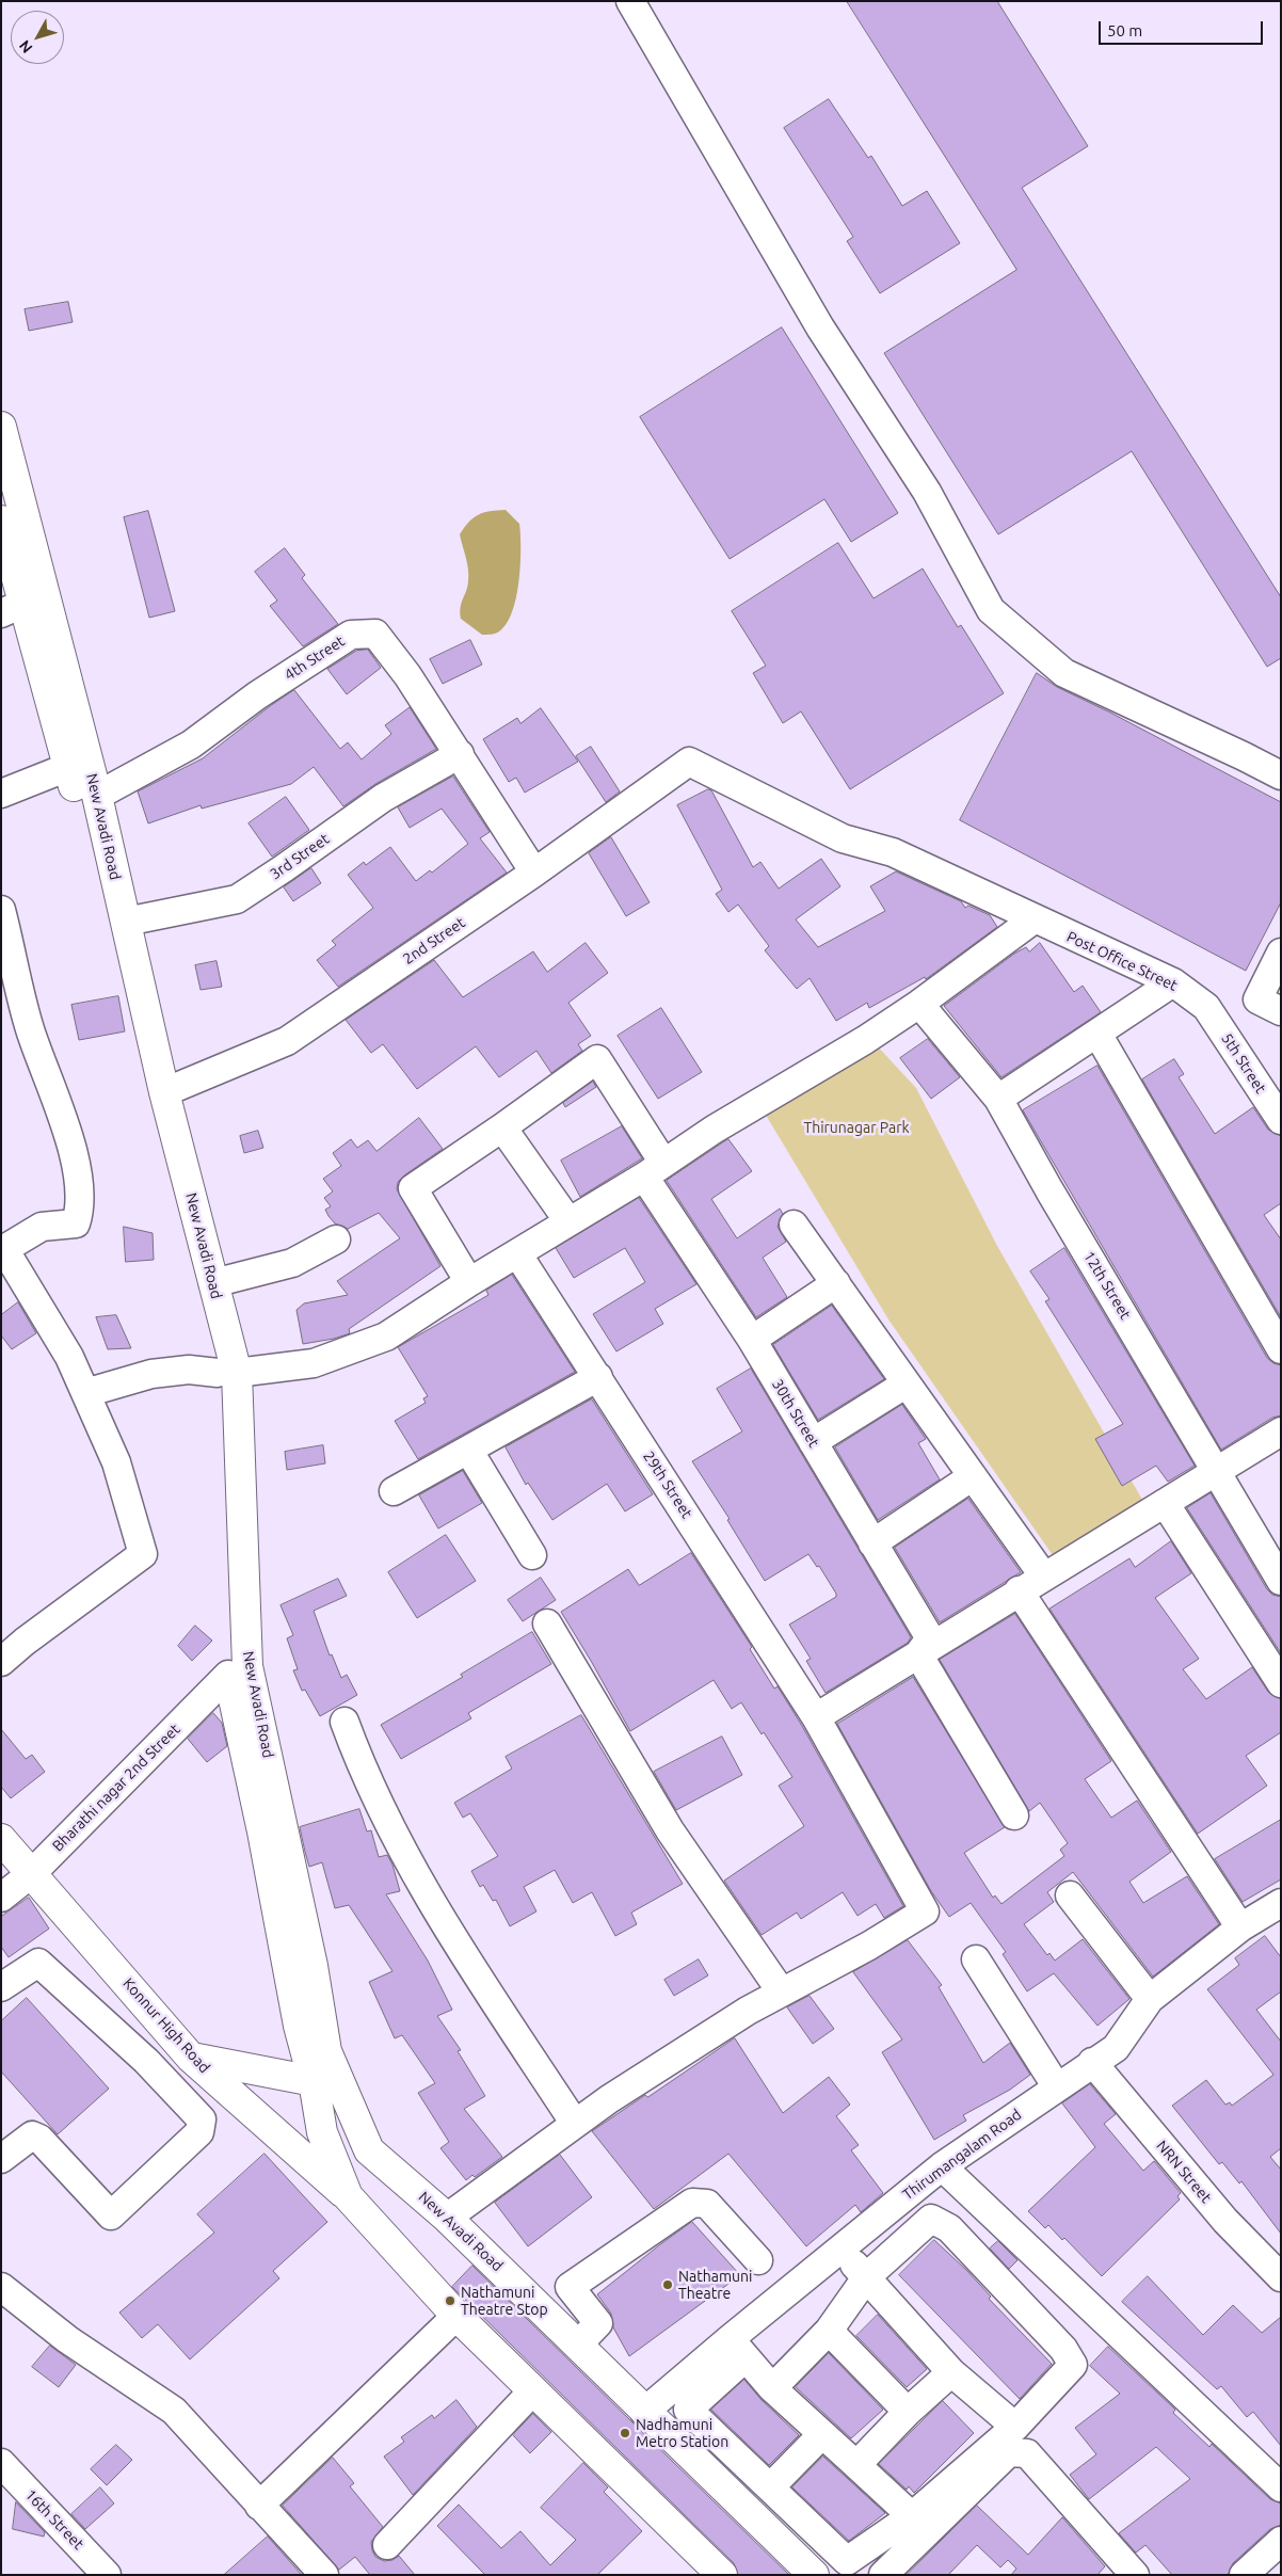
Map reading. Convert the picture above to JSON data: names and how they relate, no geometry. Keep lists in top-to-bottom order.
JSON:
{
  "streets": {
    "main road": ["New Avadi Road", "Konnur High Road"],
    "street": [
      "4th Street",
      "3rd Street",
      "2nd Street",
      "Post Office Street",
      "5th Street",
      "12th Street",
      "30th Street",
      "29th Street",
      "Bharathi nagar 2nd Street",
      "Thirumangalam Road",
      "NRN Street",
      "16th Street"
    ]
  },
  "crossings": [
    ["4th Street", "New Avadi Road"],
    ["4th Street", "3rd Street"],
    ["4th Street", "2nd Street"],
    ["New Avadi Road", "3rd Street"],
    ["New Avadi Road", "2nd Street"],
    ["New Avadi Road", "Bharathi nagar 2nd Street"],
    ["New Avadi Road", "Konnur High Road"],
    ["New Avadi Road", "Thirumangalam Road"],
    ["2nd Street", "Post Office Street"],
    ["Post Office Street", "5th Street"],
    ["Bharathi nagar 2nd Street", "Konnur High Road"],
    ["Thirumangalam Road", "NRN Street"]
  ],
  "parks": ["Thirunagar Park"],
  "places": ["Nathamuni Theatre", "Nathamuni Theatre Stop", "Nadhamuni Metro Station"],
  "scale_bar": "50 m",
  "north": "bottom left"
}
